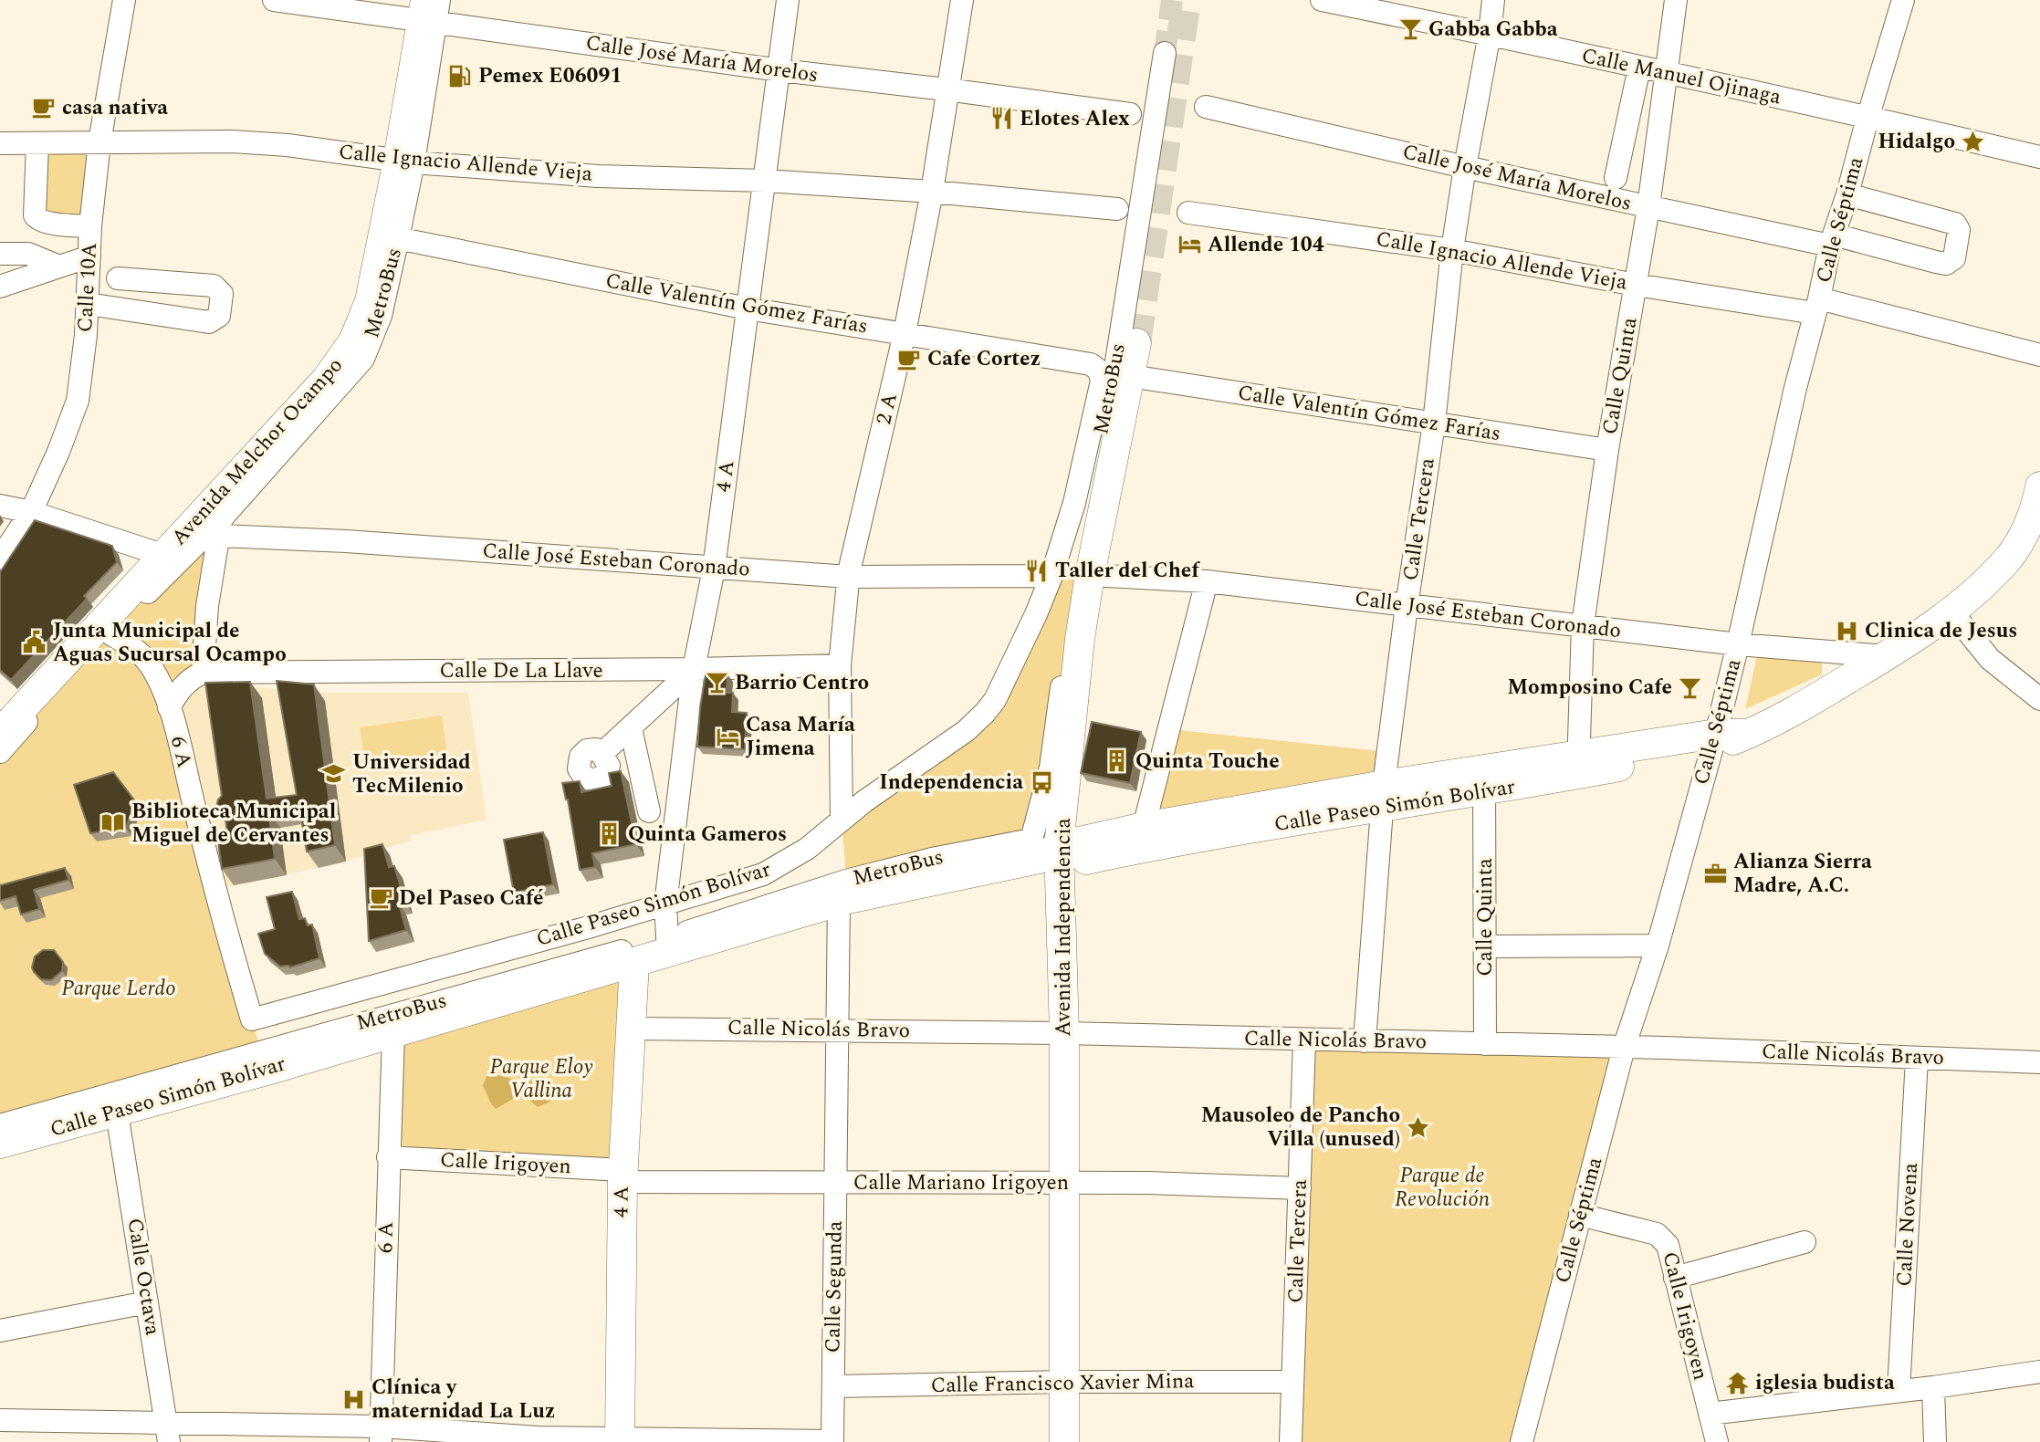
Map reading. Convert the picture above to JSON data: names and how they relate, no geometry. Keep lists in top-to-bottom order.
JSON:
{
  "streets": {
    "main road": [
      "Avenida Melchor Ocampo",
      "4 A",
      "Calle Paseo Simón Bolívar",
      "Avenida Independencia"
    ],
    "street": [
      "Calle José María Morelos",
      "Calle Manuel Ojinaga",
      "Calle Ignacio Allende Vieja",
      "Calle Séptima",
      "Calle 10A",
      "MetroBus",
      "Calle Valentín Gómez Farías",
      "Calle Quinta",
      "2 A",
      "Calle Tercera",
      "Calle José Esteban Coronado",
      "Calle De La Llave",
      "6 A",
      "Calle Nicolás Bravo",
      "Calle Irigoyen",
      "Calle Mariano Irigoyen",
      "Calle Novena",
      "Calle Octava",
      "Calle Segunda",
      "Calle Francisco Xavier Mina"
    ]
  },
  "crossings": [
    ["Calle José María Morelos", "Calle Séptima"],
    ["Calle José María Morelos", "Calle Quinta"],
    ["Calle José María Morelos", "2 A"],
    ["Calle José María Morelos", "Avenida Melchor Ocampo"],
    ["Calle José María Morelos", "4 A"],
    ["Calle José María Morelos", "Calle Tercera"],
    ["Calle Manuel Ojinaga", "Calle Séptima"],
    ["Calle Manuel Ojinaga", "Calle Quinta"],
    ["Calle Manuel Ojinaga", "Calle Tercera"],
    ["Calle Ignacio Allende Vieja", "Calle Séptima"],
    ["Calle Ignacio Allende Vieja", "Calle 10A"],
    ["Calle Ignacio Allende Vieja", "Calle Quinta"],
    ["Calle Ignacio Allende Vieja", "2 A"],
    ["Calle Ignacio Allende Vieja", "Avenida Melchor Ocampo"],
    ["Calle Ignacio Allende Vieja", "4 A"],
    ["Calle Ignacio Allende Vieja", "Calle Tercera"],
    ["Calle Séptima", "Calle José Esteban Coronado"],
    ["Calle Séptima", "Calle Paseo Simón Bolívar"],
    ["Calle Séptima", "Calle Nicolás Bravo"],
    ["Calle Séptima", "Calle Irigoyen"],
    ["Calle 10A", "Calle José Esteban Coronado"],
    ["MetroBus", "Calle Valentín Gómez Farías"],
    ["MetroBus", "Avenida Melchor Ocampo"],
    ["MetroBus", "4 A"],
    ["MetroBus", "Calle José Esteban Coronado"],
    ["MetroBus", "6 A"],
    ["MetroBus", "Calle Paseo Simón Bolívar"],
    ["Calle Valentín Gómez Farías", "Calle Quinta"],
    ["Calle Valentín Gómez Farías", "2 A"],
    ["Calle Valentín Gómez Farías", "Avenida Melchor Ocampo"],
    ["Calle Valentín Gómez Farías", "4 A"],
    ["Calle Valentín Gómez Farías", "Calle Tercera"],
    ["Calle Valentín Gómez Farías", "Calle Paseo Simón Bolívar"],
    ["Calle Valentín Gómez Farías", "Avenida Independencia"],
    ["Calle Quinta", "Calle José Esteban Coronado"],
    ["Calle Quinta", "Calle Paseo Simón Bolívar"],
    ["Calle Quinta", "Calle Nicolás Bravo"],
    ["2 A", "Calle José Esteban Coronado"],
    ["2 A", "Calle De La Llave"],
    ["2 A", "Calle Paseo Simón Bolívar"],
    ["Avenida Melchor Ocampo", "Calle José Esteban Coronado"],
    ["Avenida Melchor Ocampo", "6 A"],
    ["4 A", "Calle José Esteban Coronado"],
    ["4 A", "Calle De La Llave"],
    ["4 A", "Calle Paseo Simón Bolívar"],
    ["4 A", "Calle Nicolás Bravo"],
    ["4 A", "Calle Irigoyen"],
    ["4 A", "Calle Mariano Irigoyen"],
    ["Calle Tercera", "Calle José Esteban Coronado"],
    ["Calle Tercera", "Calle Paseo Simón Bolívar"],
    ["Calle Tercera", "Calle Nicolás Bravo"],
    ["Calle Tercera", "Calle Mariano Irigoyen"],
    ["Calle Tercera", "Calle Francisco Xavier Mina"],
    ["Calle José Esteban Coronado", "Calle Paseo Simón Bolívar"],
    ["Calle José Esteban Coronado", "Avenida Independencia"],
    ["Calle De La Llave", "6 A"],
    ["6 A", "Calle Paseo Simón Bolívar"],
    ["6 A", "Calle Irigoyen"],
    ["Calle Paseo Simón Bolívar", "Avenida Independencia"],
    ["Calle Paseo Simón Bolívar", "Calle Octava"],
    ["Calle Paseo Simón Bolívar", "Calle Segunda"],
    ["Avenida Independencia", "Calle Nicolás Bravo"],
    ["Avenida Independencia", "Calle Mariano Irigoyen"],
    ["Avenida Independencia", "Calle Francisco Xavier Mina"],
    ["Calle Nicolás Bravo", "Calle Novena"],
    ["Calle Nicolás Bravo", "Calle Segunda"],
    ["Calle Irigoyen", "Calle Mariano Irigoyen"],
    ["Calle Mariano Irigoyen", "Calle Segunda"],
    ["Calle Segunda", "Calle Francisco Xavier Mina"]
  ],
  "parks": ["Parque Lerdo", "Parque Eloy Vallina", "Parque de Revolución"],
  "places": {
    "bar": ["Gabba Gabba", "Barrio Centro", "Momposino Cafe"],
    "fuel station": ["Pemex E06091"],
    "cafe": ["casa nativa", "Cafe Cortez", "Del Paseo Café"],
    "restaurant": ["Elotes Alex", "Taller del Chef"],
    "place": ["Hidalgo", "Mausoleo de Pancho Villa (unused)"],
    "hotel": ["Allende 104", "Casa María Jimena"],
    "hospital": ["Clinica de Jesus", "Clínica y maternidad La Luz"],
    "public building": ["Junta Municipal de Aguas Sucursal Ocampo"],
    "building": ["Quinta Touche", "Quinta Gameros"],
    "school or university": ["Universidad TecMilenio"],
    "bus stop": ["Independencia"],
    "library": ["Biblioteca Municipal Miguel de Cervantes"],
    "office": ["Alianza Sierra Madre, A.C."],
    "temple": ["iglesia budista"]
  }
}
